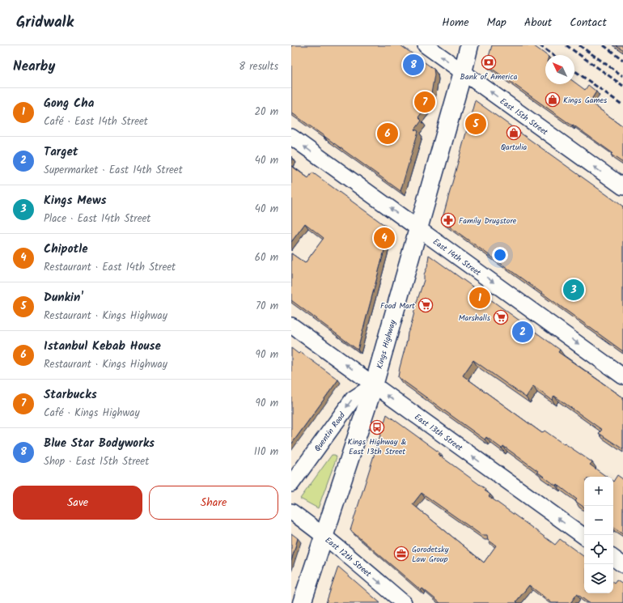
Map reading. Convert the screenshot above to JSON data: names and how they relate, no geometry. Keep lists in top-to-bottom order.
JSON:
{
  "streets": {
    "street": [
      "East 15th Street",
      "East 14th Street",
      "Kings Highway",
      "Quentin Road",
      "East 13th Street",
      "East 12th Street"
    ]
  },
  "crossings": [
    ["East 15th Street", "Kings Highway"],
    ["East 14th Street", "Kings Highway"],
    ["Kings Highway", "Quentin Road"],
    ["Kings Highway", "East 13th Street"],
    ["Kings Highway", "East 12th Street"],
    ["Quentin Road", "East 13th Street"]
  ],
  "one_way": [
    "East 15th Street",
    "Quentin Road",
    "East 13th Street",
    "East 12th Street"
  ],
  "places": {
    "bank": ["Bank of America"],
    "shop": ["Kings Games", "Qartulia"],
    "pharmacy": ["Family Drugstore"],
    "supermarket": ["Food Mart", "Marshalls"],
    "bus stop": ["Kings Highway & East 13th Street"],
    "office": ["Gorodetsky Law Group"]
  },
  "north": "top left",
  "page": {
    "header": "Gridwalk",
    "nav": [
      "Home",
      "Map",
      "About",
      "Contact"
    ],
    "heading": ["Nearby", "8 results"],
    "pins": [
      "8",
      "7",
      "5",
      "6",
      "4",
      "3",
      "1",
      "2"
    ],
    "list": [
      {
        "mark": "1",
        "name": "Gong Cha",
        "note": "Café · East 14th Street",
        "value": "20 m"
      },
      {
        "mark": "2",
        "name": "Target",
        "note": "Supermarket · East 14th Street",
        "value": "40 m"
      },
      {
        "mark": "3",
        "name": "Kings Mews",
        "note": "Place · East 14th Street",
        "value": "40 m"
      },
      {
        "mark": "4",
        "name": "Chipotle",
        "note": "Restaurant · East 14th Street",
        "value": "60 m"
      },
      {
        "mark": "5",
        "name": "Dunkin'",
        "note": "Restaurant · Kings Highway",
        "value": "70 m"
      },
      {
        "mark": "6",
        "name": "Istanbul Kebab House",
        "note": "Restaurant · Kings Highway",
        "value": "90 m"
      },
      {
        "mark": "7",
        "name": "Starbucks",
        "note": "Café · Kings Highway",
        "value": "90 m"
      },
      {
        "mark": "8",
        "name": "Blue Star Bodyworks",
        "note": "Shop · East 15th Street",
        "value": "110 m"
      }
    ],
    "buttons": ["Save", "Share"],
    "map_buttons": ["+", "−"]
  }
}
